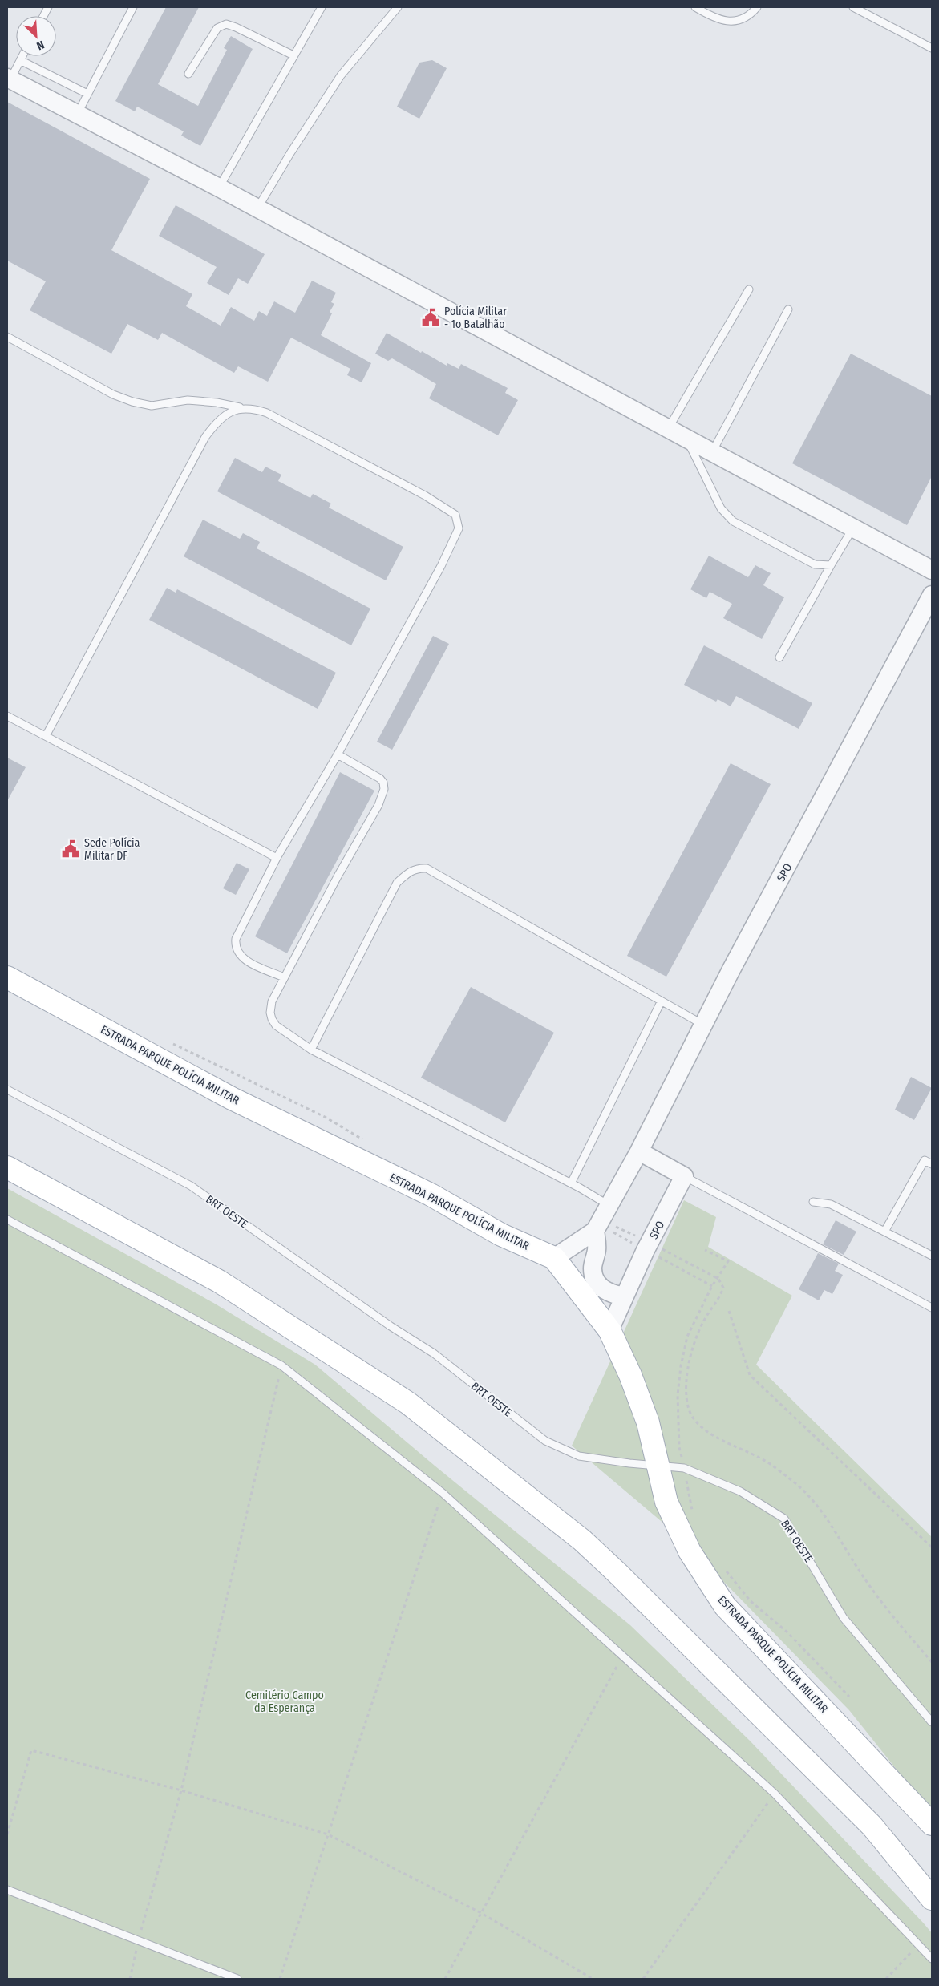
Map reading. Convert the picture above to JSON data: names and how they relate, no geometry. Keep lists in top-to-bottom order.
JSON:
{
  "streets": {
    "main road": ["ESTRADA PARQUE POLÍCIA MILITAR"],
    "street": ["SPO"],
    "lane": ["BRT OESTE"]
  },
  "crossings": [
    ["SPO", "ESTRADA PARQUE POLÍCIA MILITAR"],
    ["ESTRADA PARQUE POLÍCIA MILITAR", "BRT OESTE"]
  ],
  "parks": ["Cemitério Campo da Esperança"],
  "places": {
    "public building": ["Polícia Militar - 1o Batalhão", "Sede Polícia Militar DF"]
  },
  "north": "bottom right"
}
